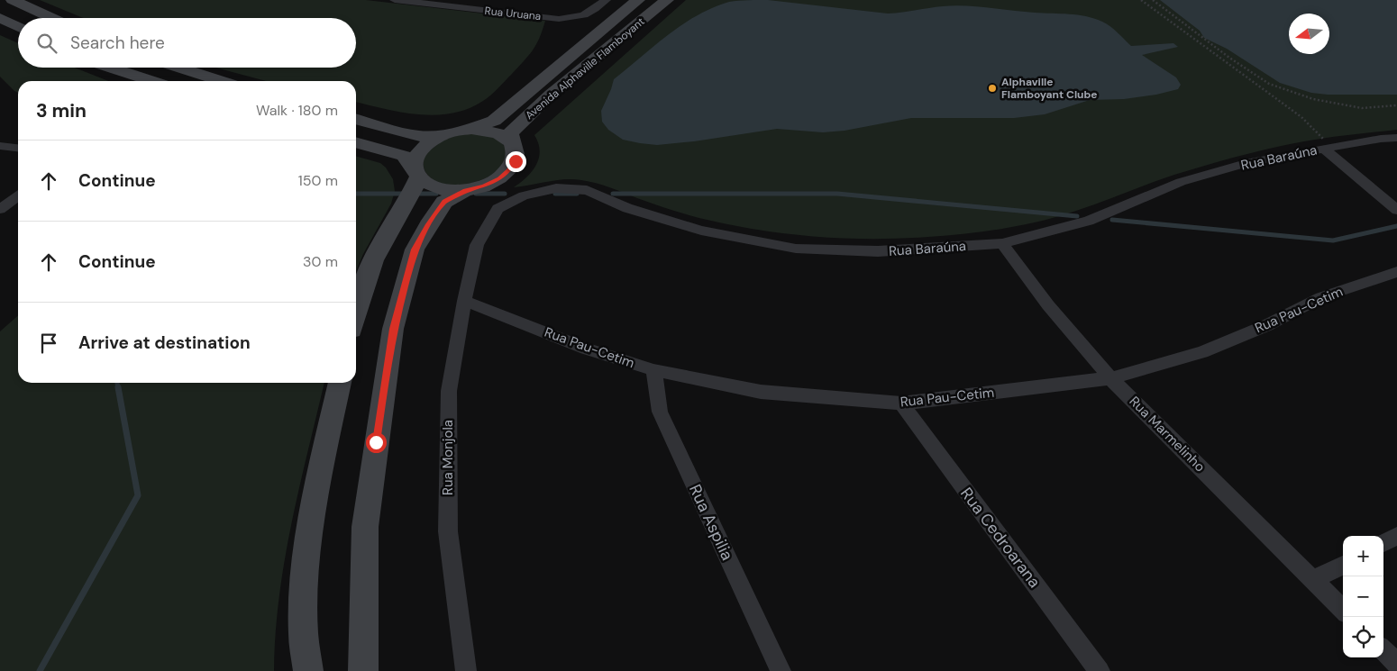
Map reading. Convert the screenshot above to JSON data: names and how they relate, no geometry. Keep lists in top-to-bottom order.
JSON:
{
  "streets": {
    "street": [
      "Rua Uruana",
      "Avenida Alphaville Flamboyant",
      "Rua Baraúna",
      "Rua Pau-Cetim",
      "Rua Marmelinho",
      "Rua Monjola",
      "Rua Aspilia",
      "Rua Cedroarana"
    ]
  },
  "crossings": [
    ["Rua Baraúna", "Rua Marmelinho"],
    ["Rua Baraúna", "Rua Monjola"],
    ["Rua Pau-Cetim", "Rua Marmelinho"],
    ["Rua Pau-Cetim", "Rua Monjola"],
    ["Rua Pau-Cetim", "Rua Aspilia"],
    ["Rua Pau-Cetim", "Rua Cedroarana"]
  ],
  "places": ["Alphaville Flamboyant Clube"],
  "north": "left",
  "page": {
    "search": "Search here",
    "heading": ["3 min", "Walk · 180 m"],
    "list": [
      ["Continue", "150 m"],
      ["Continue", "30 m"],
      "Arrive at destination"
    ],
    "map_buttons": ["+", "−"]
  }
}
